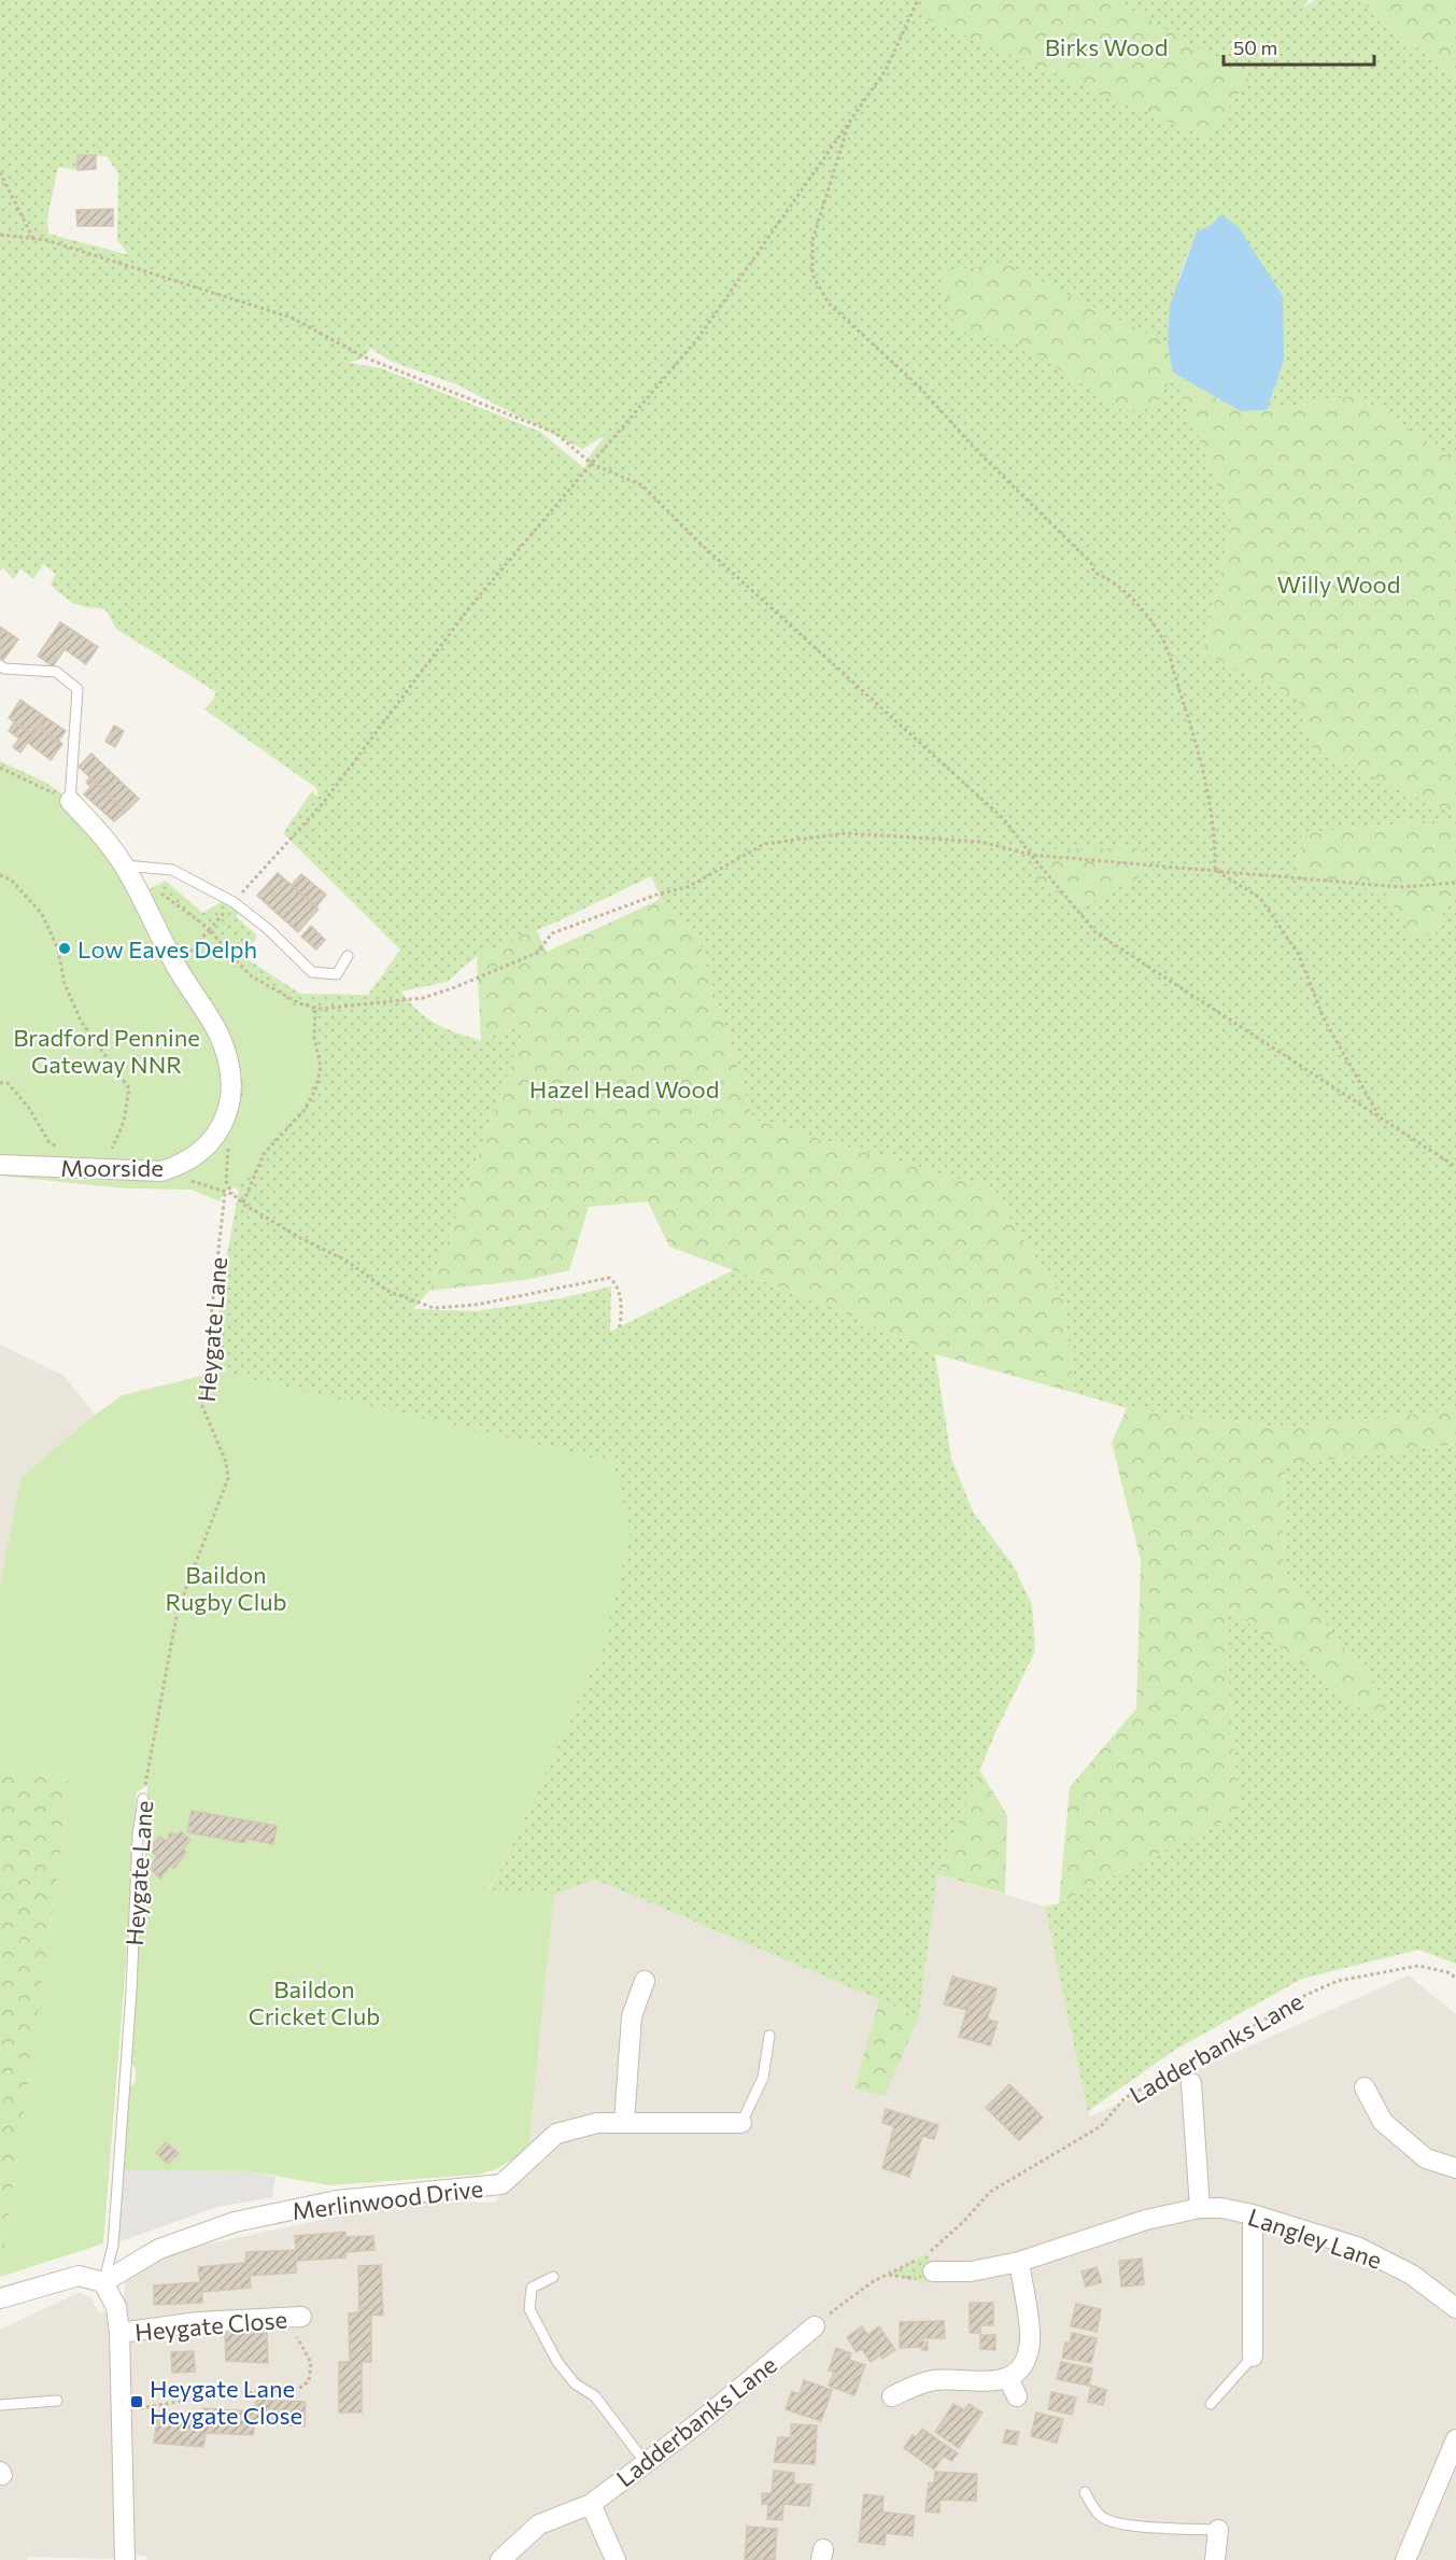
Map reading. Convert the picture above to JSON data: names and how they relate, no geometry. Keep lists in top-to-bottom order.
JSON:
{
  "streets": {
    "street": [
      "Moorside",
      "Ladderbanks Lane",
      "Merlinwood Drive",
      "Langley Lane",
      "Heygate Close"
    ],
    "lane": ["Heygate Lane"]
  },
  "crossings": [
    ["Heygate Lane", "Merlinwood Drive"]
  ],
  "parks": [
    "Birks Wood",
    "Willy Wood",
    "Bradford Pennine Gateway NNR",
    "Hazel Head Wood",
    "Baildon Rugby Club",
    "Baildon Cricket Club"
  ],
  "places": {
    "other": ["Low Eaves Delph"],
    "transit": ["Heygate Lane Heygate Close"]
  },
  "scale_bar": "50 m"
}
